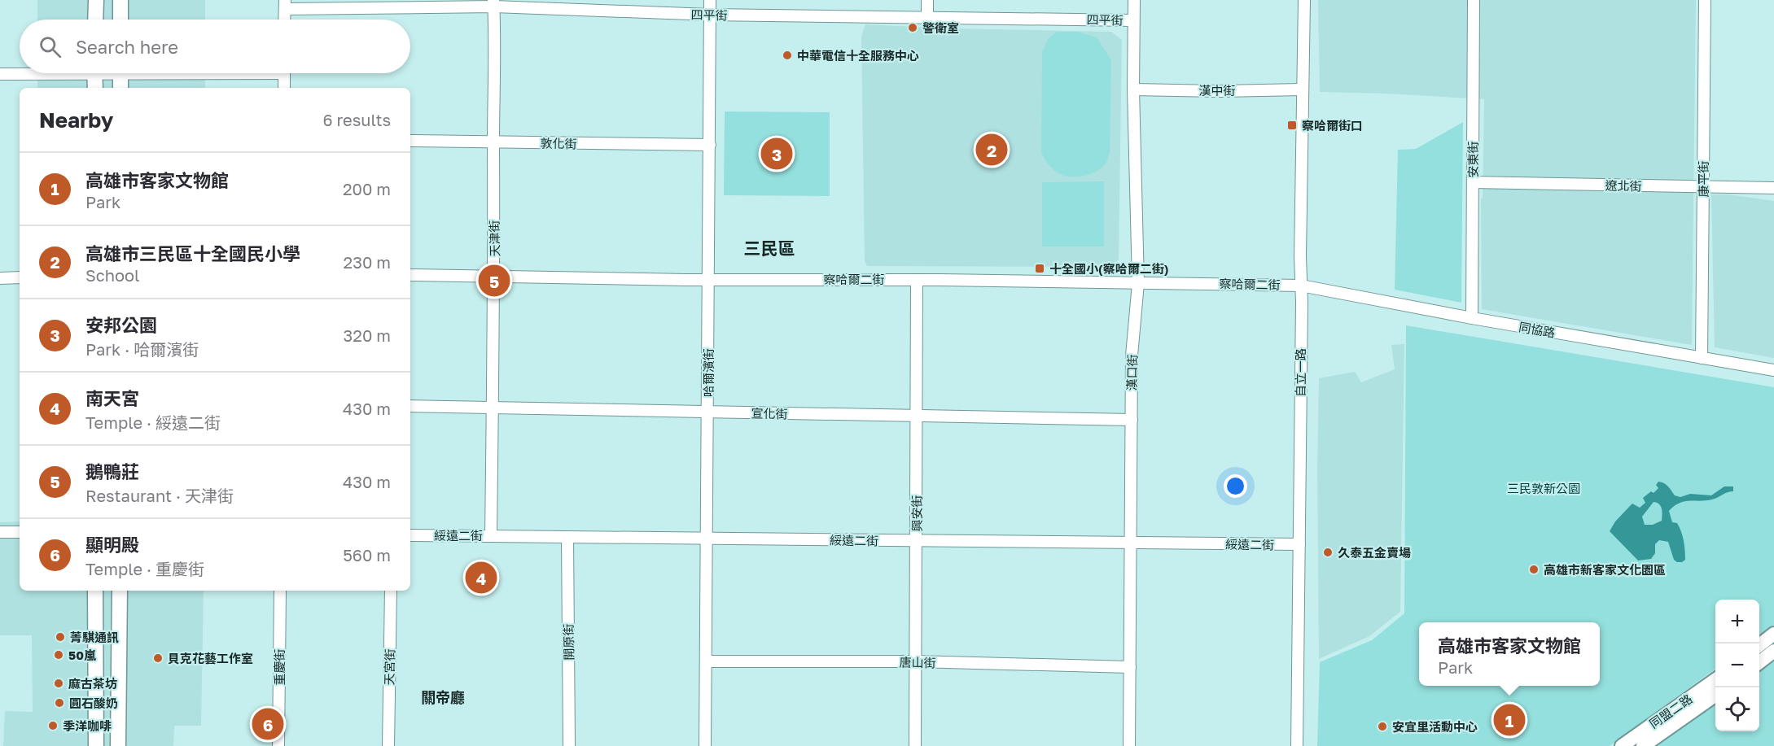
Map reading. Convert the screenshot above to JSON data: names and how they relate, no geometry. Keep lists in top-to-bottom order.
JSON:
{
  "streets": {
    "street": [
      "四平街",
      "漢中街",
      "敦化街",
      "安東街",
      "康平街",
      "遼北街",
      "天津街",
      "察哈爾二街",
      "同協路",
      "哈爾濱街",
      "漢口街",
      "自立一路",
      "宣化街",
      "興安街",
      "綏遠二街",
      "開原街",
      "唐山街",
      "重慶街",
      "天宮街",
      "同盟二路"
    ]
  },
  "crossings": [
    ["四平街", "天津街"],
    ["四平街", "哈爾濱街"],
    ["四平街", "漢口街"],
    ["漢中街", "漢口街"],
    ["漢中街", "自立一路"],
    ["敦化街", "天津街"],
    ["敦化街", "哈爾濱街"],
    ["安東街", "遼北街"],
    ["安東街", "同協路"],
    ["康平街", "遼北街"],
    ["康平街", "同協路"],
    ["天津街", "察哈爾二街"],
    ["天津街", "宣化街"],
    ["天津街", "綏遠二街"],
    ["察哈爾二街", "同協路"],
    ["察哈爾二街", "哈爾濱街"],
    ["察哈爾二街", "漢口街"],
    ["察哈爾二街", "自立一路"],
    ["察哈爾二街", "興安街"],
    ["同協路", "自立一路"],
    ["哈爾濱街", "宣化街"],
    ["哈爾濱街", "綏遠二街"],
    ["哈爾濱街", "唐山街"],
    ["漢口街", "宣化街"],
    ["漢口街", "綏遠二街"],
    ["漢口街", "唐山街"],
    ["自立一路", "綏遠二街"],
    ["宣化街", "興安街"],
    ["興安街", "綏遠二街"],
    ["興安街", "唐山街"],
    ["綏遠二街", "開原街"]
  ],
  "districts": ["三民區", "關帝廳"],
  "parks": ["三民敦新公園"],
  "places": {
    "other": [
      "警衛室",
      "中華電信十全服務中心",
      "久泰五金賣場",
      "高雄市新客家文化園區",
      "菁騏通訊",
      "50嵐",
      "貝克花藝工作室",
      "麻古茶坊",
      "圓石酸奶",
      "季洋咖啡",
      "安宜里活動中心"
    ],
    "transit": ["察哈爾街口", "十全國小(察哈爾二街)"]
  },
  "page": {
    "search": "Search here",
    "heading": ["Nearby", "6 results"],
    "pins": [
      "2",
      "3",
      "5",
      "4",
      "1",
      "6"
    ],
    "list": [
      {
        "mark": "1",
        "name": "高雄市客家文物館",
        "note": "Park",
        "value": "200 m"
      },
      {
        "mark": "2",
        "name": "高雄市三民區十全國民小學",
        "note": "School",
        "value": "230 m"
      },
      {
        "mark": "3",
        "name": "安邦公園",
        "note": "Park · 哈爾濱街",
        "value": "320 m"
      },
      {
        "mark": "4",
        "name": "南天宮",
        "note": "Temple · 綏遠二街",
        "value": "430 m"
      },
      {
        "mark": "5",
        "name": "鵝鴨莊",
        "note": "Restaurant · 天津街",
        "value": "430 m"
      },
      {
        "mark": "6",
        "name": "顯明殿",
        "note": "Temple · 重慶街",
        "value": "560 m"
      }
    ],
    "map_buttons": ["+", "−"],
    "popup": ["高雄市客家文物館", "Park"]
  }
}
